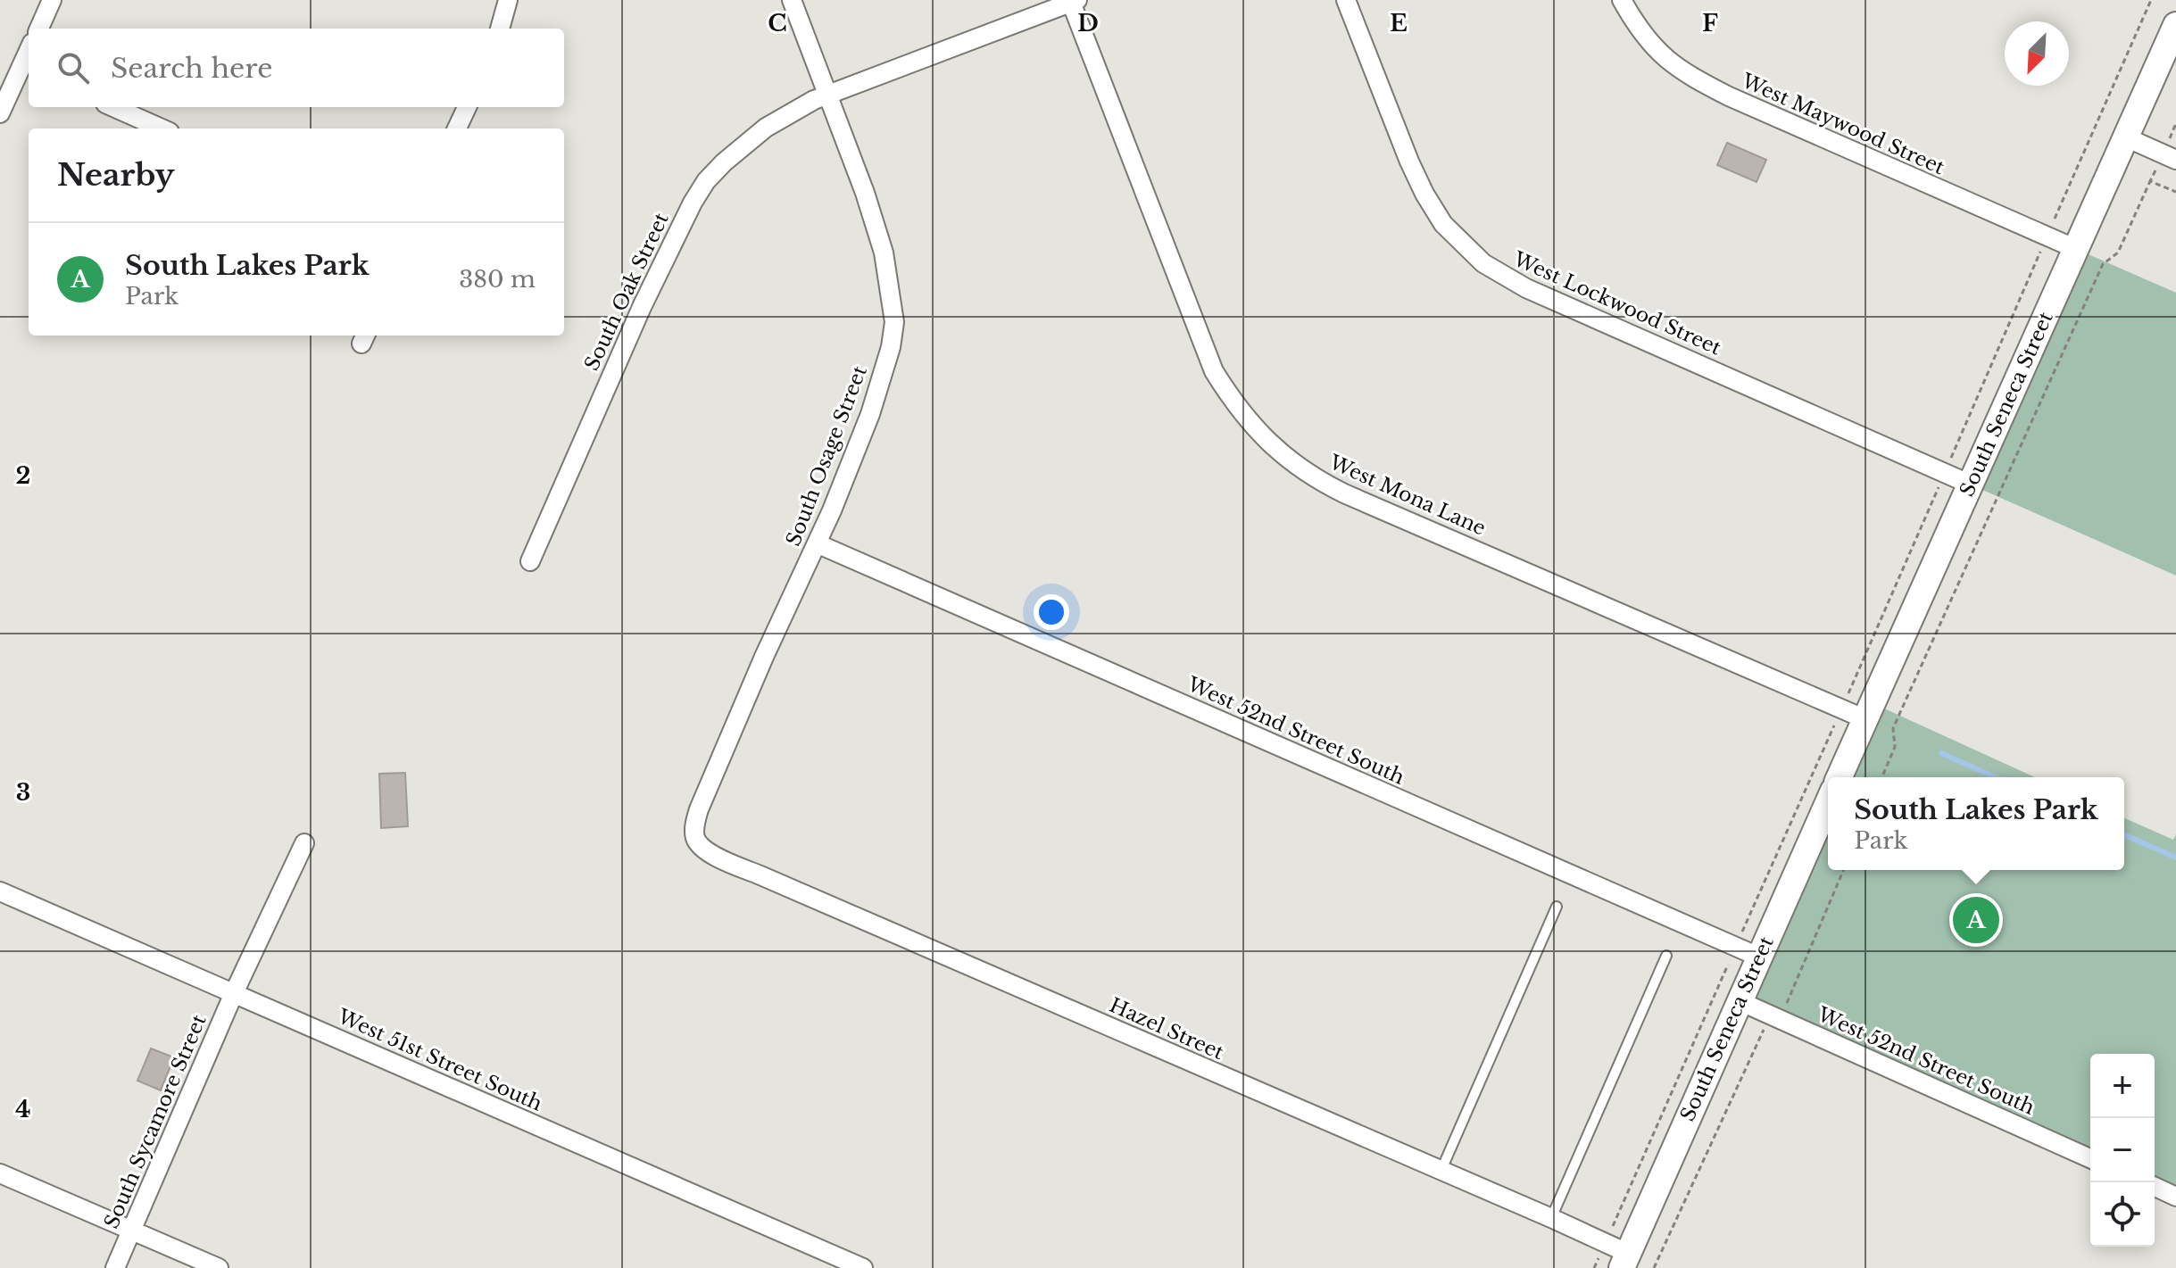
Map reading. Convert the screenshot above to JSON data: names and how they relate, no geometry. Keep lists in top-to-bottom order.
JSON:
{
  "streets": {
    "street": [
      "West Maywood Street",
      "South Oak Street",
      "West Lockwood Street",
      "South Seneca Street",
      "South Osage Street",
      "West Mona Lane",
      "West 52nd Street South",
      "Hazel Street",
      "West 51st Street South",
      "South Sycamore Street"
    ]
  },
  "crossings": [
    ["West Maywood Street", "South Seneca Street"],
    ["South Oak Street", "South Osage Street"],
    ["South Oak Street", "West Mona Lane"],
    ["West Lockwood Street", "South Seneca Street"],
    ["South Seneca Street", "West Mona Lane"],
    ["South Seneca Street", "West 52nd Street South"],
    ["South Seneca Street", "Hazel Street"],
    ["South Osage Street", "West 52nd Street South"],
    ["South Osage Street", "Hazel Street"],
    ["West 51st Street South", "South Sycamore Street"]
  ],
  "north": "bottom left",
  "page": {
    "search": "Search here",
    "heading": "Nearby",
    "list": [
      {
        "mark": "A",
        "name": "South Lakes Park",
        "note": "Park",
        "value": "380 m"
      }
    ],
    "popup": ["South Lakes Park", "Park"],
    "pins": "A",
    "map_buttons": ["+", "−"]
  },
  "grid": {
    "columns": [
      "C",
      "D",
      "E",
      "F"
    ],
    "rows": ["2", "3", "4"]
  }
}
